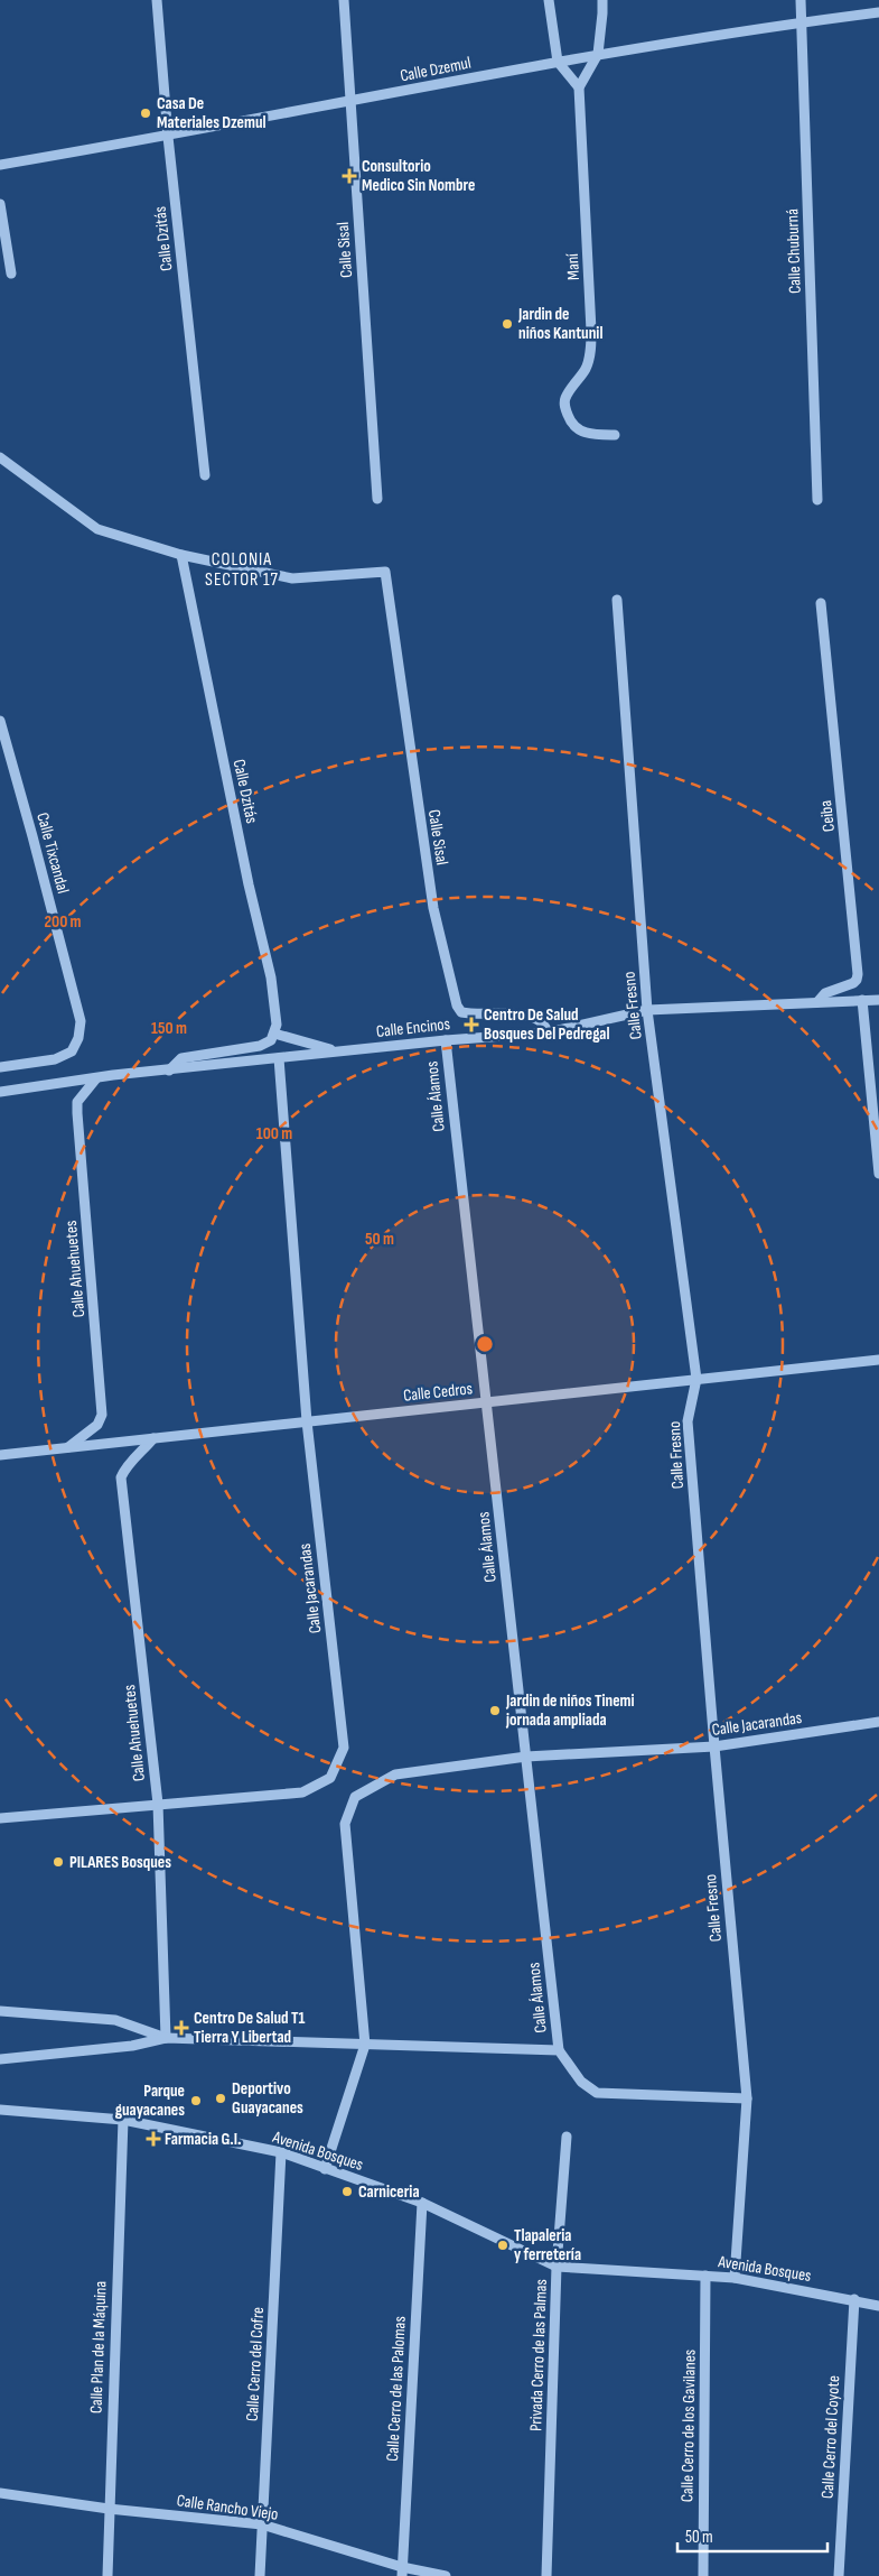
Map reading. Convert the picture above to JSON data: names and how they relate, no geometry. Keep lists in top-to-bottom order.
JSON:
{
  "streets": {
    "street": [
      "Calle Dzemul",
      "Calle Dzitás",
      "Calle Sisal",
      "Calle Chuburná",
      "Maní",
      "Ceiba",
      "Calle Tixcandal",
      "Calle Fresno",
      "Calle Encinos",
      "Calle Álamos",
      "Calle Ahuehuetes",
      "Calle Cedros",
      "Calle Jacarandas",
      "Avenida Bosques",
      "Calle Plan de la Máquina",
      "Privada Cerro de las Palmas",
      "Calle Cerro del Cofre",
      "Calle Cerro de las Palomas",
      "Calle Cerro de los Gavilanes",
      "Calle Cerro del Coyote",
      "Calle Rancho Viejo"
    ]
  },
  "crossings": [
    ["Calle Dzemul", "Calle Dzitás"],
    ["Calle Dzemul", "Calle Sisal"],
    ["Calle Dzemul", "Calle Chuburná"],
    ["Calle Dzitás", "Calle Sisal"],
    ["Calle Sisal", "Calle Encinos"],
    ["Ceiba", "Calle Encinos"],
    ["Calle Fresno", "Calle Encinos"],
    ["Calle Fresno", "Calle Cedros"],
    ["Calle Fresno", "Calle Jacarandas"],
    ["Calle Fresno", "Avenida Bosques"],
    ["Calle Encinos", "Calle Álamos"],
    ["Calle Encinos", "Calle Ahuehuetes"],
    ["Calle Encinos", "Calle Jacarandas"],
    ["Calle Álamos", "Calle Cedros"],
    ["Calle Álamos", "Calle Jacarandas"],
    ["Calle Ahuehuetes", "Calle Cedros"],
    ["Calle Ahuehuetes", "Calle Jacarandas"],
    ["Calle Cedros", "Calle Jacarandas"],
    ["Calle Jacarandas", "Avenida Bosques"],
    ["Avenida Bosques", "Calle Plan de la Máquina"],
    ["Avenida Bosques", "Privada Cerro de las Palmas"],
    ["Avenida Bosques", "Calle Cerro del Cofre"],
    ["Avenida Bosques", "Calle Cerro de las Palomas"],
    ["Avenida Bosques", "Calle Cerro de los Gavilanes"],
    ["Avenida Bosques", "Calle Cerro del Coyote"],
    ["Calle Plan de la Máquina", "Calle Rancho Viejo"],
    ["Calle Cerro del Cofre", "Calle Rancho Viejo"],
    ["Calle Cerro de las Palomas", "Calle Rancho Viejo"]
  ],
  "districts": ["COLONIA SECTOR 17"],
  "places": {
    "other": [
      "Casa De Materiales Dzemul",
      "Jardin de niños Kantunil",
      "Jardin de niños Tinemi jornada ampliada",
      "PILARES Bosques",
      "Deportivo Guayacanes",
      "Parque guayacanes",
      "Carniceria",
      "Tlapaleria y ferretería"
    ],
    "health": [
      "Consultorio Medico Sin Nombre",
      "Centro De Salud Bosques Del Pedregal",
      "Centro De Salud T1 Tierra Y Libertad",
      "Farmacia G.I."
    ]
  },
  "scale_bar": "50 m",
  "rings": [
    "200 m",
    "150 m",
    "100 m",
    "50 m"
  ]
}
